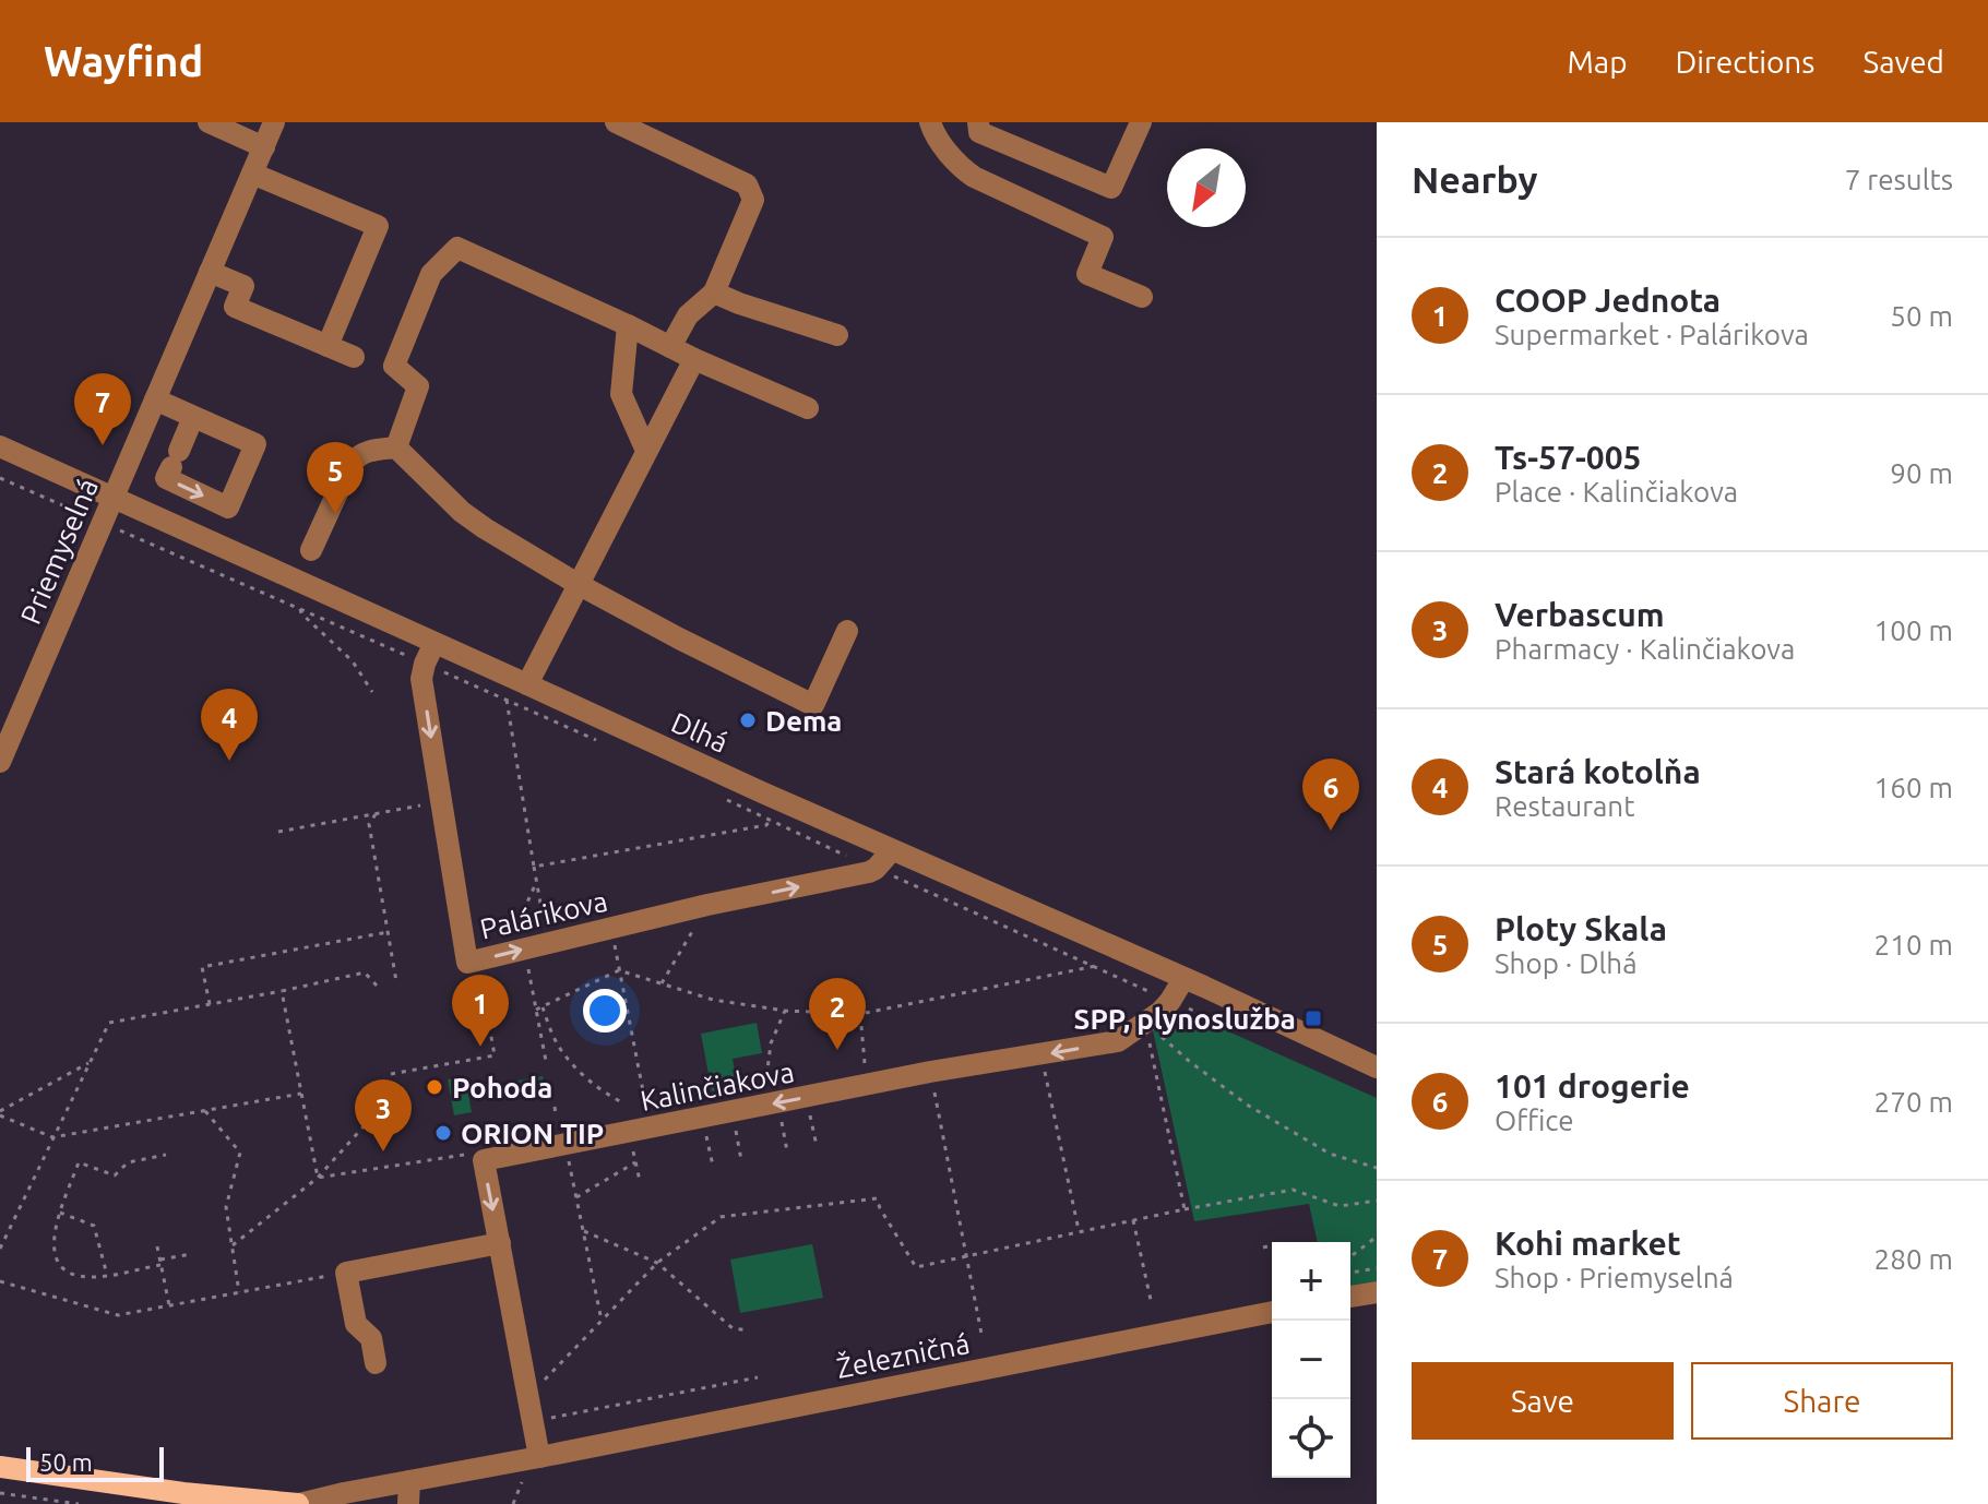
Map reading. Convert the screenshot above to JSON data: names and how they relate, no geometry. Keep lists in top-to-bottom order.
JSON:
{
  "streets": {
    "street": [
      "Priemyselná",
      "Dlhá",
      "Palárikova",
      "Kalinčiakova",
      "Železničná"
    ]
  },
  "crossings": [
    ["Priemyselná", "Dlhá"],
    ["Dlhá", "Palárikova"],
    ["Dlhá", "Kalinčiakova"]
  ],
  "places": {
    "other": ["Dema", "Pohoda", "ORION TIP"],
    "transit": ["SPP, plynoslužba"]
  },
  "scale_bar": "50 m",
  "north": "bottom left",
  "page": {
    "header": "Wayfind",
    "nav": ["Map", "Directions", "Saved"],
    "heading": ["Nearby", "7 results"],
    "list": [
      {
        "mark": "1",
        "name": "COOP Jednota",
        "note": "Supermarket · Palárikova",
        "value": "50 m"
      },
      {
        "mark": "2",
        "name": "Ts-57-005",
        "note": "Place · Kalinčiakova",
        "value": "90 m"
      },
      {
        "mark": "3",
        "name": "Verbascum",
        "note": "Pharmacy · Kalinčiakova",
        "value": "100 m"
      },
      {
        "mark": "4",
        "name": "Stará kotolňa",
        "note": "Restaurant",
        "value": "160 m"
      },
      {
        "mark": "5",
        "name": "Ploty Skala",
        "note": "Shop · Dlhá",
        "value": "210 m"
      },
      {
        "mark": "6",
        "name": "101 drogerie",
        "note": "Office",
        "value": "270 m"
      },
      {
        "mark": "7",
        "name": "Kohi market",
        "note": "Shop · Priemyselná",
        "value": "280 m"
      }
    ],
    "pins": [
      "7",
      "5",
      "4",
      "6",
      "1",
      "2",
      "3"
    ],
    "map_buttons": ["+", "−"],
    "buttons": ["Save", "Share"],
    "scale": "50 m"
  }
}
